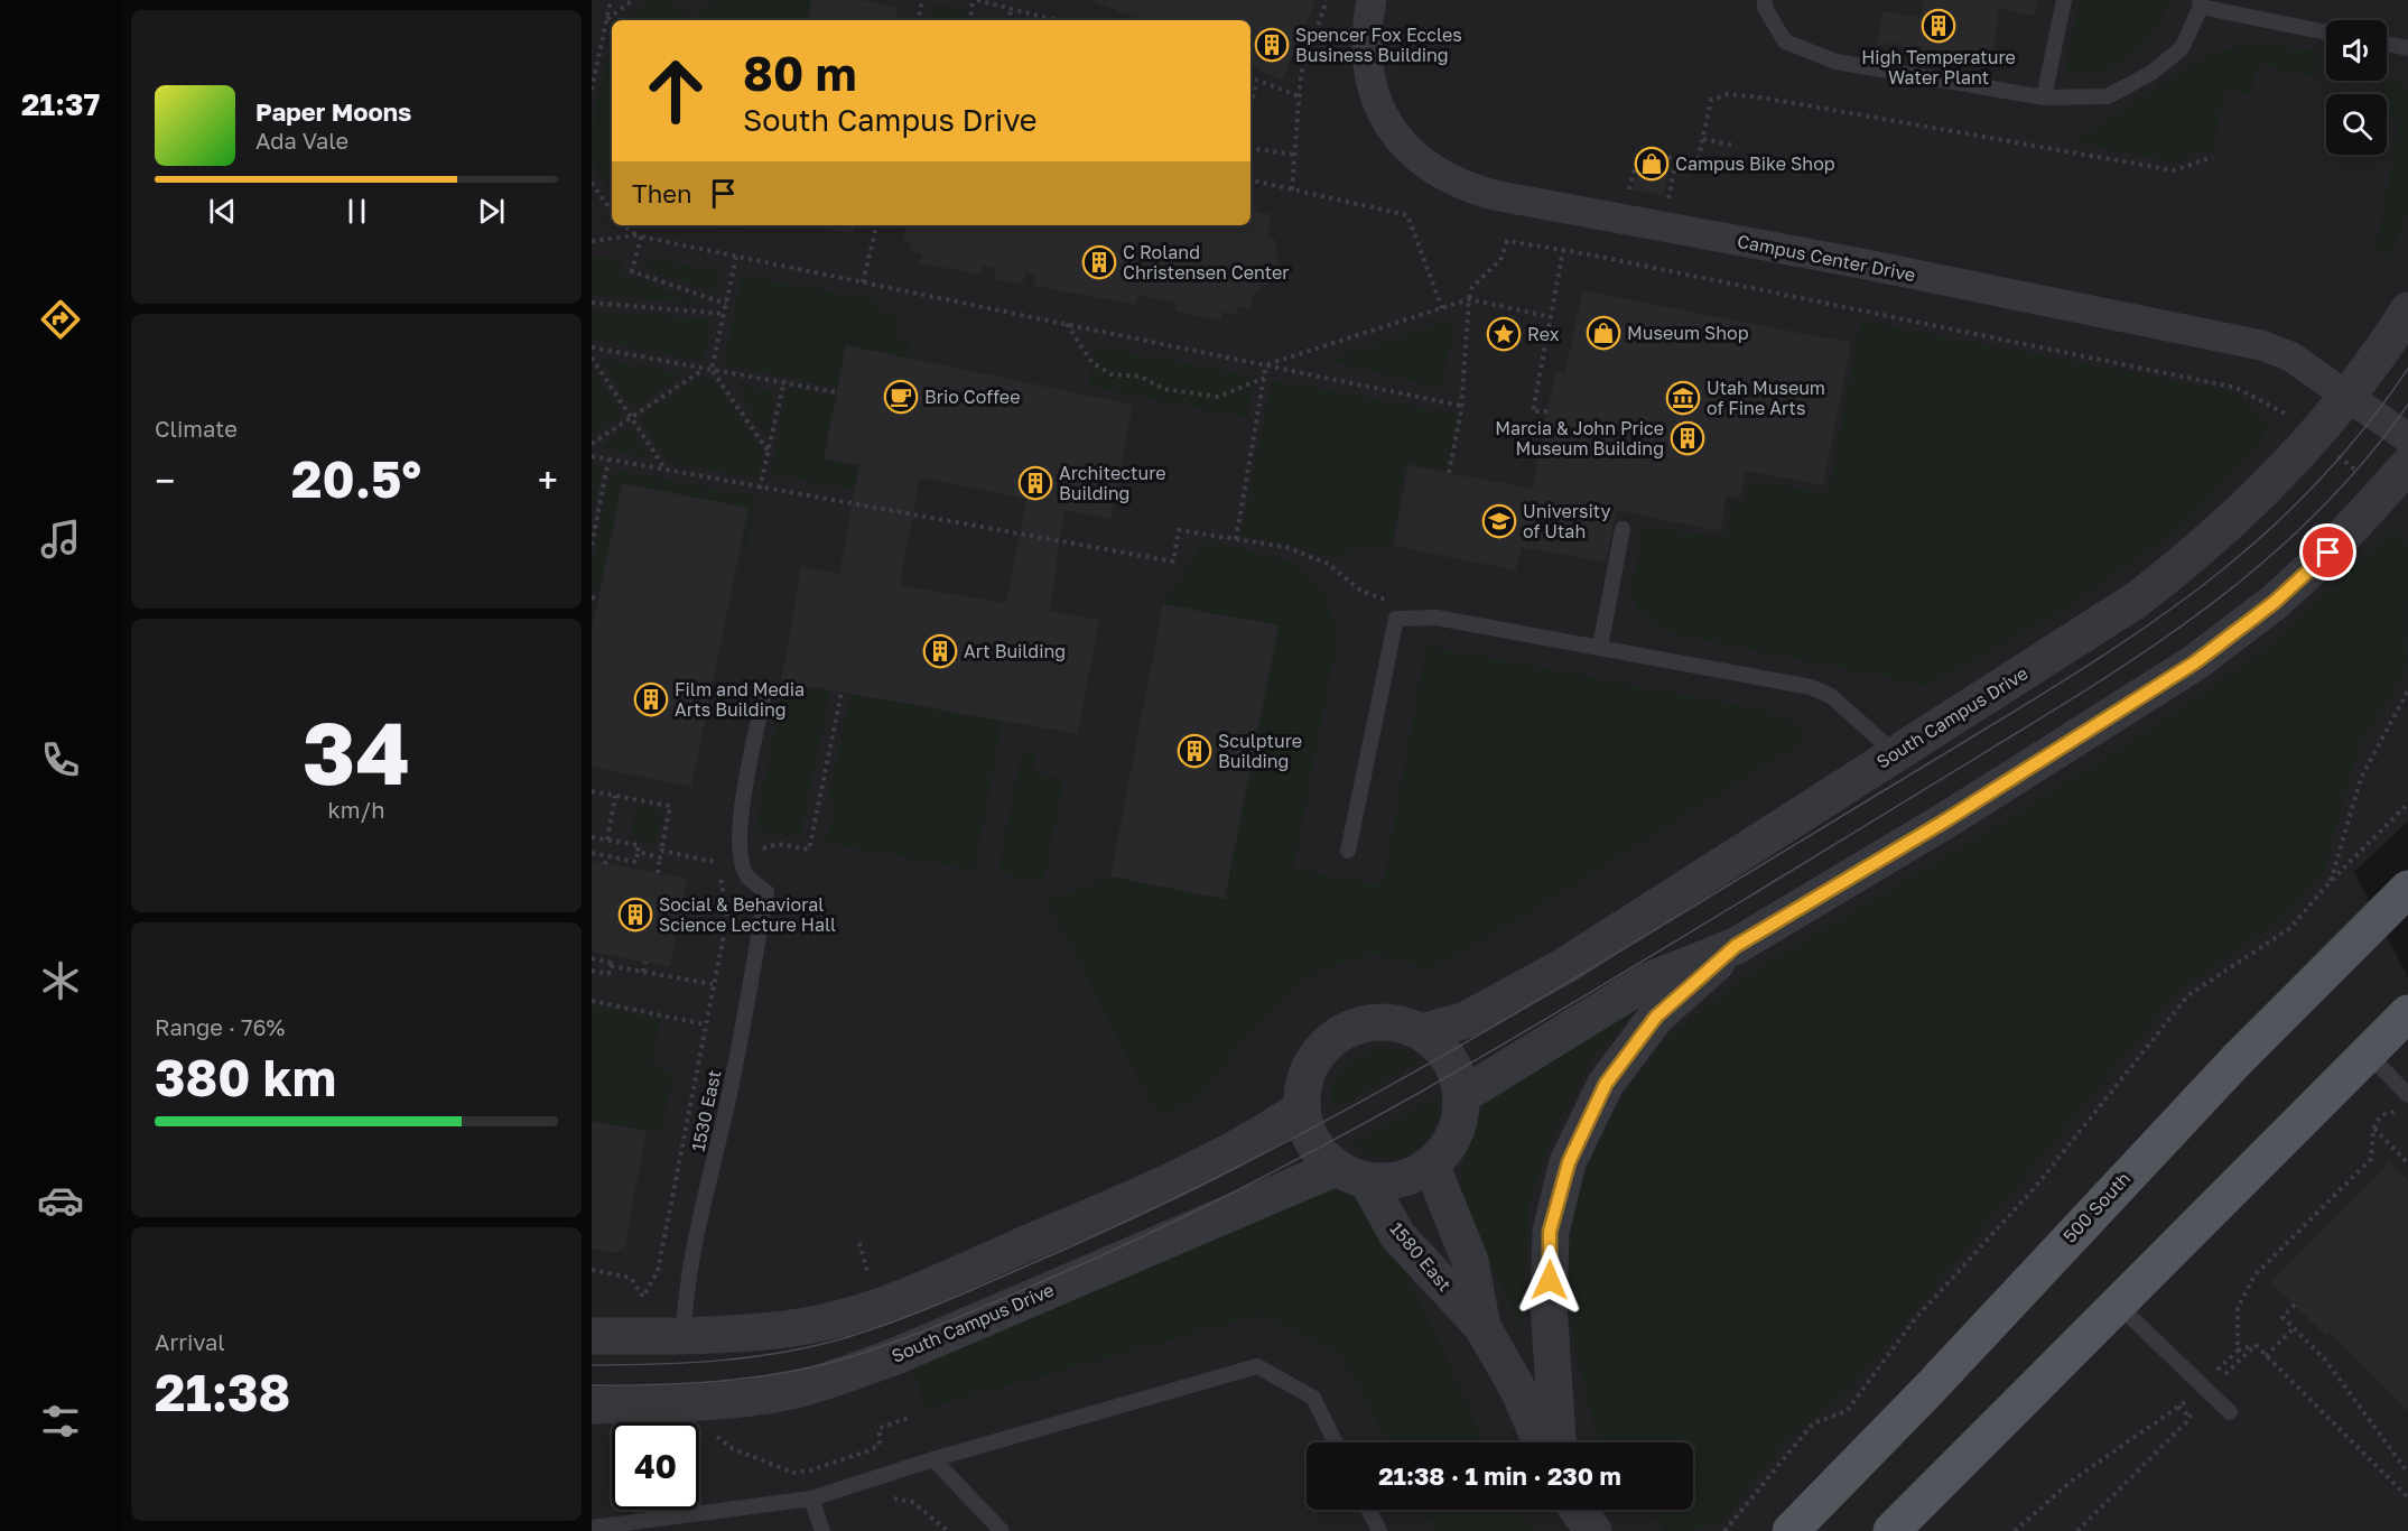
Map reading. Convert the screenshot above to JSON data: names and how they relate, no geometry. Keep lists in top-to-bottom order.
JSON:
{
  "streets": {
    "main road": ["500 South"],
    "street": ["Campus Center Drive", "South Campus Drive", "1580 East"],
    "lane": ["1530 East"]
  },
  "crossings": [
    ["Campus Center Drive", "South Campus Drive"],
    ["South Campus Drive", "1580 East"]
  ],
  "places": {
    "building": [
      "High Temperature Water Plant",
      "Spencer Fox Eccles Business Building",
      "C Roland Christensen Center",
      "Marcia & John Price Museum Building",
      "Architecture Building",
      "Art Building",
      "Film and Media Arts Building",
      "Sculpture Building",
      "Social & Behavioral Science Lecture Hall"
    ],
    "shop": ["Campus Bike Shop", "Museum Shop"],
    "place": ["Rex"],
    "cafe": ["Brio Coffee"],
    "museum": ["Utah Museum of Fine Arts"],
    "school or university": ["University of Utah"]
  },
  "page": {
    "tabs": "21:37",
    "turn": ["80 m", "South Campus Drive"],
    "song": ["Paper Moons", "Ada Vale"],
    "then": "Then",
    "tile": [
      "Climate",
      ["34", "km/h"],
      ["Range · 76%", "380 km"],
      ["Arrival", "21:38"]
    ],
    "heat": ["−", "20.5°", "+"],
    "limit": "40",
    "trip": "21:38 · 1 min · 230 m"
  }
}
